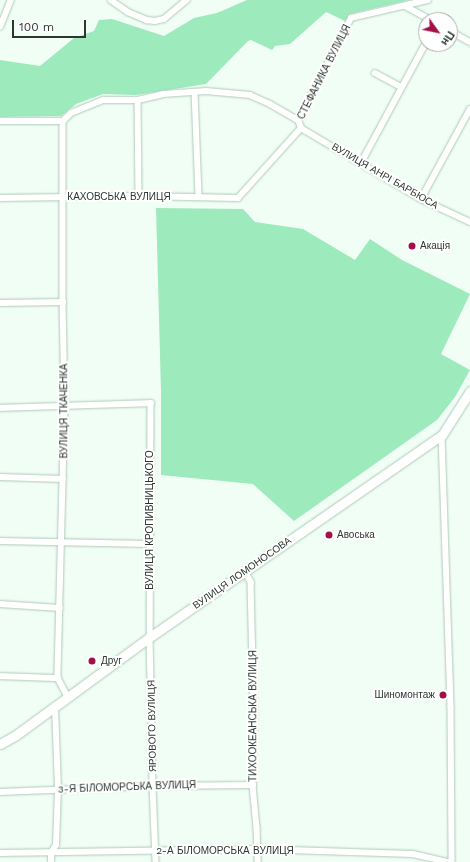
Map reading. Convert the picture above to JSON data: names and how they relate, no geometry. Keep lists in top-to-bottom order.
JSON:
{
  "streets": {
    "main road": ["ВУЛИЦЯ ЛОМОНОСОВА"],
    "street": [
      "СТЕФАНИКА ВУЛИЦЯ",
      "ВУЛИЦЯ АНРІ БАРБЮСА",
      "КАХОВСЬКА ВУЛИЦЯ",
      "ВУЛИЦЯ ТКАЧЕНКА",
      "ВУЛИЦЯ КРОПИВНИЦЬКОГО",
      "ТИХООКЕАНСЬКА ВУЛИЦЯ",
      "ЯРОВОГО ВУЛИЦЯ",
      "3-Я БІЛОМОРСЬКА ВУЛИЦЯ",
      "2-А БІЛОМОРСЬКА ВУЛИЦЯ"
    ]
  },
  "crossings": [
    ["СТЕФАНИКА ВУЛИЦЯ", "ВУЛИЦЯ АНРІ БАРБЮСА"],
    ["СТЕФАНИКА ВУЛИЦЯ", "КАХОВСЬКА ВУЛИЦЯ"],
    ["КАХОВСЬКА ВУЛИЦЯ", "ВУЛИЦЯ ТКАЧЕНКА"],
    ["ВУЛИЦЯ ТКАЧЕНКА", "ВУЛИЦЯ КРОПИВНИЦЬКОГО"],
    ["ВУЛИЦЯ ТКАЧЕНКА", "ВУЛИЦЯ ЛОМОНОСОВА"],
    ["ВУЛИЦЯ КРОПИВНИЦЬКОГО", "ВУЛИЦЯ ЛОМОНОСОВА"],
    ["ВУЛИЦЯ КРОПИВНИЦЬКОГО", "ЯРОВОГО ВУЛИЦЯ"],
    ["ВУЛИЦЯ ЛОМОНОСОВА", "ТИХООКЕАНСЬКА ВУЛИЦЯ"],
    ["ВУЛИЦЯ ЛОМОНОСОВА", "ЯРОВОГО ВУЛИЦЯ"],
    ["ТИХООКЕАНСЬКА ВУЛИЦЯ", "3-Я БІЛОМОРСЬКА ВУЛИЦЯ"],
    ["ТИХООКЕАНСЬКА ВУЛИЦЯ", "2-А БІЛОМОРСЬКА ВУЛИЦЯ"],
    ["ЯРОВОГО ВУЛИЦЯ", "3-Я БІЛОМОРСЬКА ВУЛИЦЯ"],
    ["ЯРОВОГО ВУЛИЦЯ", "2-А БІЛОМОРСЬКА ВУЛИЦЯ"]
  ],
  "places": [
    "Акація",
    "Авоська",
    "Друг",
    "Шиномонтаж"
  ],
  "scale_bar": "100 m",
  "north": "bottom right"
}
